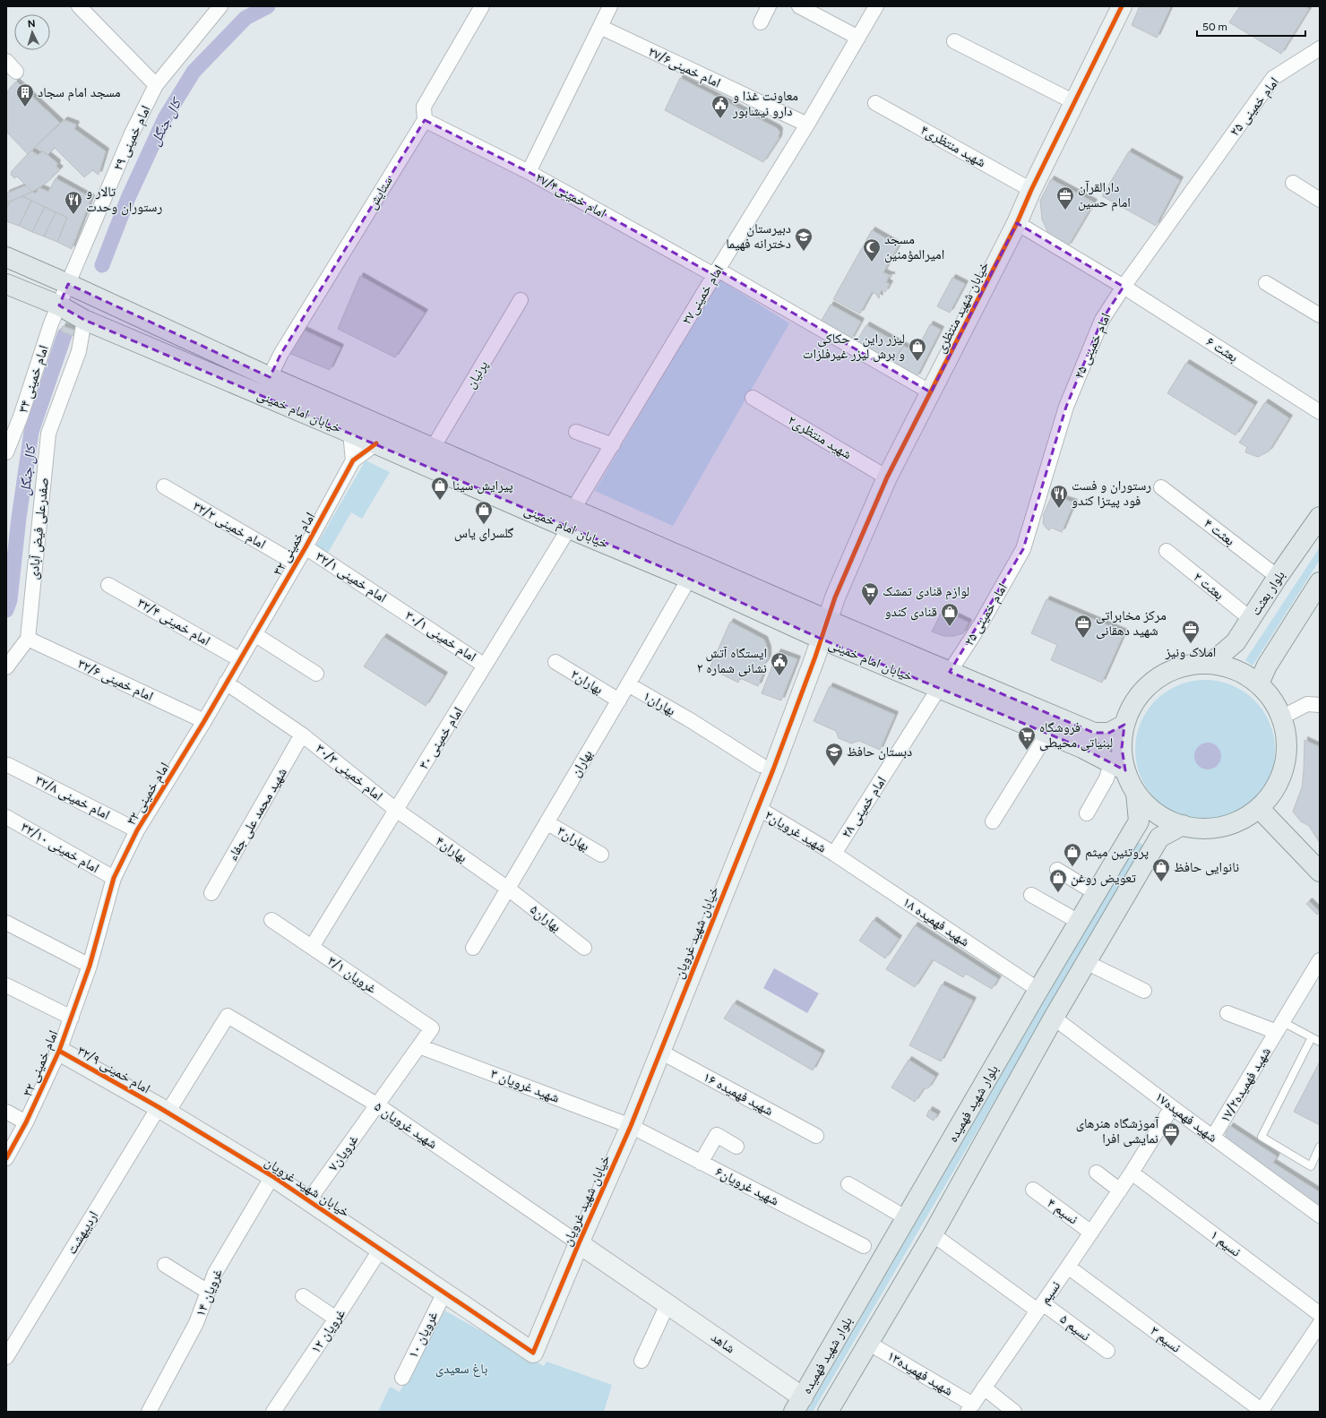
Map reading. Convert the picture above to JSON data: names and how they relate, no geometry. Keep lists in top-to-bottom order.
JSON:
{
  "streets": {
    "main road": ["خیابان امام خمینی", "بلوار بعثت", "بلوار شهید فهمیده"],
    "street": [
      "امام خمینی۲۷/۶",
      "امام خمینی ۲۵",
      "امام خمینی ۲۹",
      "شهید منتظری۴",
      "ستایش",
      "امام خمینی۲۷/۴",
      "امام خمینی۲۷",
      "خیابان شهید منتظری",
      "بعثت ۶",
      "پرنیان",
      "امام خمینی ۳۴",
      "شهید منتظری۲",
      "امام خمینی ۳۲/۲",
      "صفدرعلی فیض آبادی",
      "بعثت ۴",
      "امام خمینی ۳۲",
      "امام خمینی ۳۲/۱",
      "بعثت ۲",
      "امام خمینی ۳۲/۴",
      "امام خمینی ۳۰/۱",
      "امام خمینی ۳۲/۶",
      "بهاران۲",
      "بهاران۱",
      "امام خمینی ۳۰",
      "بهاران",
      "امام خمینی ۳۰/۳",
      "امام خمینی ۳۲/۸",
      "امام خمینی ۲۸",
      "شهید محمد علی جفاء",
      "شهید غرویان۲",
      "بهاران۳",
      "امام خمینی ۳۲/۱۰",
      "بهاران۴",
      "بهاران۵",
      "شهید فهمیده ۱۸",
      "خیابان شهید غرویان",
      "غرویان ۳/۱",
      "امام خمینی ۳۲/۹",
      "شهید فهمیده۱۷/۲",
      "شهید غرویان ۳",
      "شهید فهمیده ۱۶",
      "شهید فهمیده۱۷",
      "شهید غرویان ۵",
      "غرویان۷",
      "شهید غرویان۶",
      "نسیم ۴",
      "اردیبهشت",
      "نسیم ۱",
      "غرویان ۱۴",
      "نسیم",
      "نسیم ۵",
      "غرویان ۱۲",
      "غرویان ۱۰",
      "نسیم ۳",
      "شاهد",
      "شهید فهمیده۱۳"
    ]
  },
  "crossings": [
    ["امام خمینی۲۷/۶", "امام خمینی۲۷"],
    ["امام خمینی ۲۵", "بعثت ۶"],
    ["امام خمینی ۲۵", "خیابان امام خمینی"],
    ["امام خمینی ۲۹", "امام خمینی ۳۴"],
    ["امام خمینی ۲۹", "خیابان امام خمینی"],
    ["شهید منتظری۴", "خیابان شهید منتظری"],
    ["ستایش", "امام خمینی۲۷/۴"],
    ["ستایش", "خیابان امام خمینی"],
    ["امام خمینی۲۷/۴", "امام خمینی۲۷"],
    ["امام خمینی۲۷/۴", "خیابان شهید منتظری"],
    ["امام خمینی۲۷", "خیابان امام خمینی"],
    ["خیابان شهید منتظری", "بعثت ۶"],
    ["خیابان شهید منتظری", "خیابان امام خمینی"],
    ["خیابان شهید منتظری", "شهید منتظری۲"],
    ["خیابان شهید منتظری", "خیابان شهید غرویان"],
    ["پرنیان", "خیابان امام خمینی"],
    ["امام خمینی ۳۴", "خیابان امام خمینی"],
    ["خیابان امام خمینی", "صفدرعلی فیض آبادی"],
    ["خیابان امام خمینی", "امام خمینی ۳۰"],
    ["خیابان امام خمینی", "بهاران"],
    ["خیابان امام خمینی", "امام خمینی ۲۸"],
    ["خیابان امام خمینی", "خیابان شهید غرویان"],
    ["امام خمینی ۳۲/۲", "امام خمینی ۳۲"],
    ["صفدرعلی فیض آبادی", "امام خمینی ۳۲/۶"],
    ["بعثت ۴", "بلوار بعثت"],
    ["امام خمینی ۳۲", "امام خمینی ۳۲/۱"],
    ["امام خمینی ۳۲", "امام خمینی ۳۲/۴"],
    ["امام خمینی ۳۲", "امام خمینی ۳۲/۶"],
    ["امام خمینی ۳۲", "امام خمینی ۳۰/۳"],
    ["امام خمینی ۳۲", "امام خمینی ۳۲/۸"],
    ["امام خمینی ۳۲", "امام خمینی ۳۲/۱۰"],
    ["امام خمینی ۳۲", "امام خمینی ۳۲/۹"],
    ["امام خمینی ۳۲/۱", "امام خمینی ۳۰/۱"],
    ["بعثت ۲", "بلوار بعثت"],
    ["امام خمینی ۳۰/۱", "امام خمینی ۳۰"],
    ["بهاران۲", "بهاران"],
    ["بهاران۱", "بهاران"],
    ["امام خمینی ۳۰", "امام خمینی ۳۰/۳"],
    ["امام خمینی ۳۰", "بهاران۴"],
    ["امام خمینی ۳۰", "غرویان ۳/۱"],
    ["بهاران", "بهاران۳"],
    ["بهاران", "بهاران۴"],
    ["بهاران", "بهاران۵"],
    ["امام خمینی ۳۰/۳", "شهید محمد علی جفاء"],
    ["امام خمینی ۳۰/۳", "بهاران۴"],
    ["امام خمینی ۲۸", "شهید غرویان۲"],
    ["امام خمینی ۲۸", "شهید فهمیده ۱۸"],
    ["شهید غرویان۲", "شهید فهمیده ۱۸"],
    ["شهید غرویان۲", "خیابان شهید غرویان"],
    ["بهاران۴", "بهاران۵"],
    ["شهید فهمیده ۱۸", "بلوار شهید فهمیده"],
    ["خیابان شهید غرویان", "امام خمینی ۳۲/۹"],
    ["خیابان شهید غرویان", "شهید غرویان ۳"],
    ["خیابان شهید غرویان", "شهید فهمیده ۱۶"],
    ["خیابان شهید غرویان", "شهید غرویان ۵"],
    ["خیابان شهید غرویان", "غرویان۷"],
    ["خیابان شهید غرویان", "شهید غرویان۶"],
    ["خیابان شهید غرویان", "اردیبهشت"],
    ["خیابان شهید غرویان", "غرویان ۱۴"],
    ["خیابان شهید غرویان", "غرویان ۱۲"],
    ["خیابان شهید غرویان", "غرویان ۱۰"],
    ["خیابان شهید غرویان", "شاهد"],
    ["غرویان ۳/۱", "غرویان۷"],
    ["امام خمینی ۳۲/۹", "اردیبهشت"],
    ["شهید فهمیده۱۷/۲", "شهید فهمیده۱۷"],
    ["شهید غرویان ۳", "غرویان۷"],
    ["شهید غرویان ۳", "شهید غرویان۶"],
    ["بلوار شهید فهمیده", "شهید فهمیده۱۷"],
    ["بلوار شهید فهمیده", "نسیم ۵"],
    ["بلوار شهید فهمیده", "شاهد"],
    ["بلوار شهید فهمیده", "شهید فهمیده۱۳"],
    ["شهید فهمیده۱۷", "نسیم"],
    ["شهید غرویان ۵", "غرویان۷"],
    ["شهید غرویان ۵", "اردیبهشت"],
    ["شهید غرویان ۵", "شاهد"],
    ["نسیم ۴", "نسیم"],
    ["نسیم ۱", "نسیم"],
    ["نسیم", "نسیم ۵"],
    ["نسیم", "نسیم ۳"],
    ["نسیم", "شهید فهمیده۱۳"]
  ],
  "water": ["کال جنگل"],
  "parks": ["باغ سعیدی"],
  "places": {
    "building": ["مسجد امام سجاد"],
    "public building": ["معاونت غذا و دارو نیشابور", "ایستگاه آتش نشانی شماره ۲"],
    "office": [
      "دارالقرآن امام حسین",
      "مرکز مخابراتی شهید دهقانی",
      "املاک ونیز",
      "آموزشگاه هنرهای نمایشی افرا"
    ],
    "restaurant": ["تالار و رستوران وحدت", "رستوران و فست فود پیتزا کندو"],
    "school or university": ["دبیرستان دخترانه فهیما", "دبستان حافظ"],
    "mosque": ["مسجد امیرالمؤمنین"],
    "shop": [
      "لیزر راین - حکاکی و برش لیزر غیرفلزات",
      "پیرایش سینا",
      "گلسرای یاس",
      "قنادی کندو",
      "پروتئین میثم",
      "نانوایی حافظ",
      "تعویض روغن"
    ],
    "supermarket": ["لوازم قنادی تمشک", "فروشگاه لبنیاتی محیطی"]
  },
  "scale_bar": "50 m",
  "north": "top"
}
